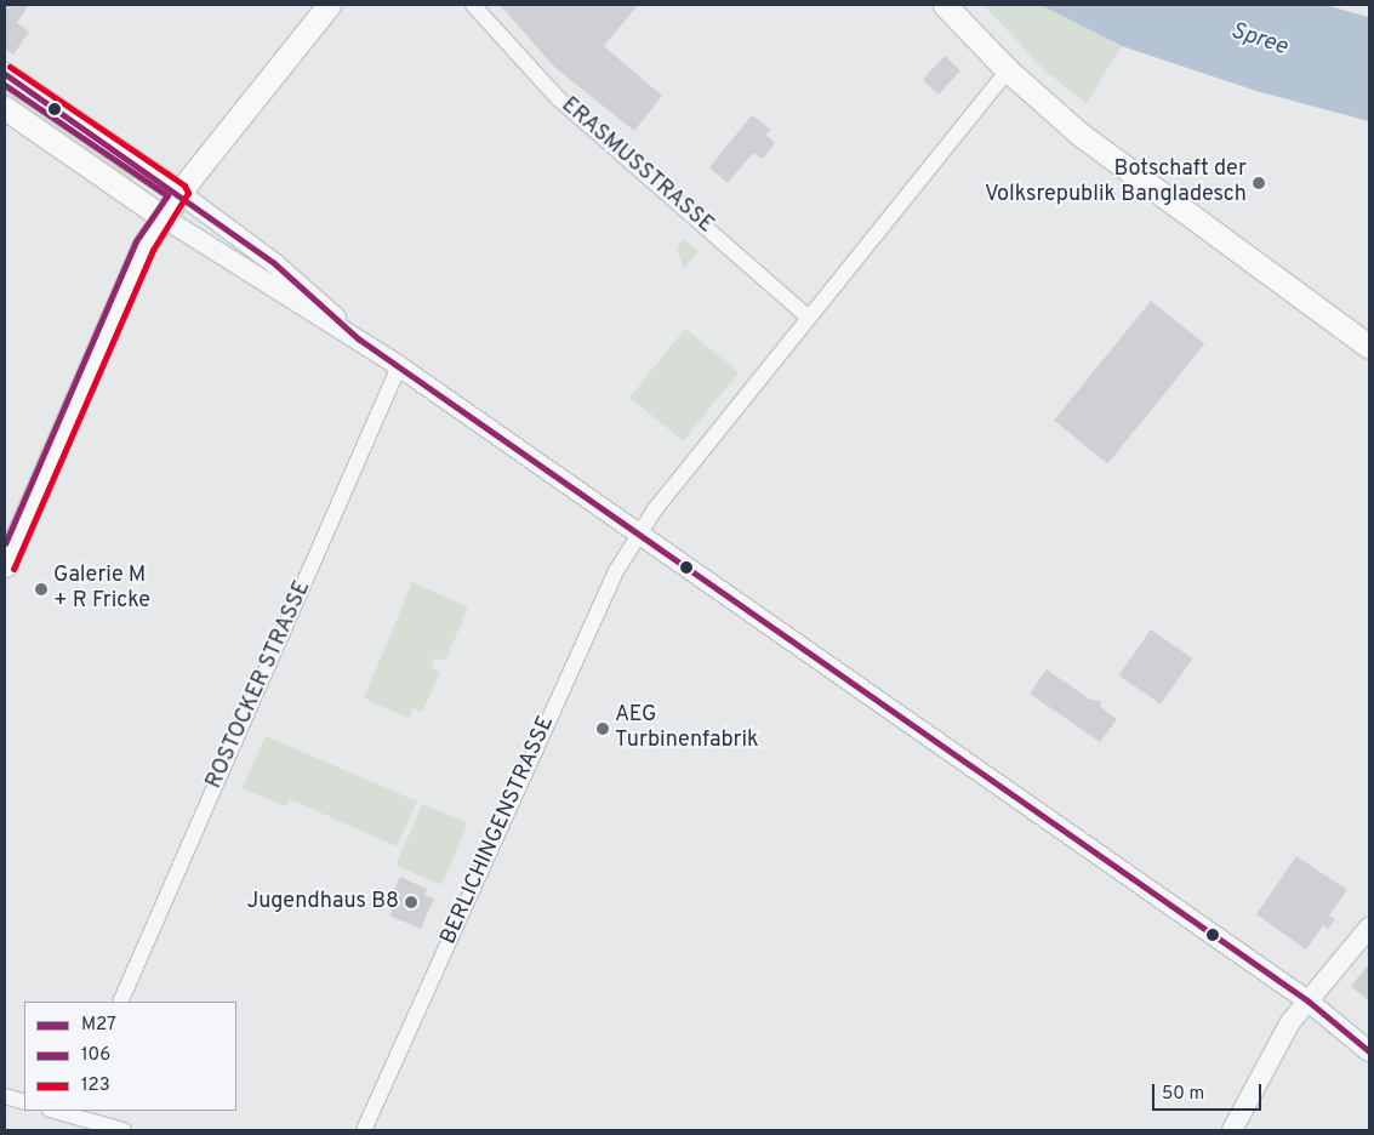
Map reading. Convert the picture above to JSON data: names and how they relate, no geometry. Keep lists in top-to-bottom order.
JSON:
{
  "streets": {
    "street": ["ERASMUSSTRASSE", "ROSTOCKER STRASSE", "BERLICHINGENSTRASSE"]
  },
  "crossings": [
    ["ERASMUSSTRASSE", "BERLICHINGENSTRASSE"]
  ],
  "water": ["Spree"],
  "places": [
    "Botschaft der Volksrepublik Bangladesch",
    "Galerie M + R Fricke",
    "AEG Turbinenfabrik",
    "Jugendhaus B8"
  ],
  "lines": ["transit line 123", "transit line M27", "transit line 106"],
  "legend": ["M27", "106", "123"],
  "scale_bar": "50 m"
}
